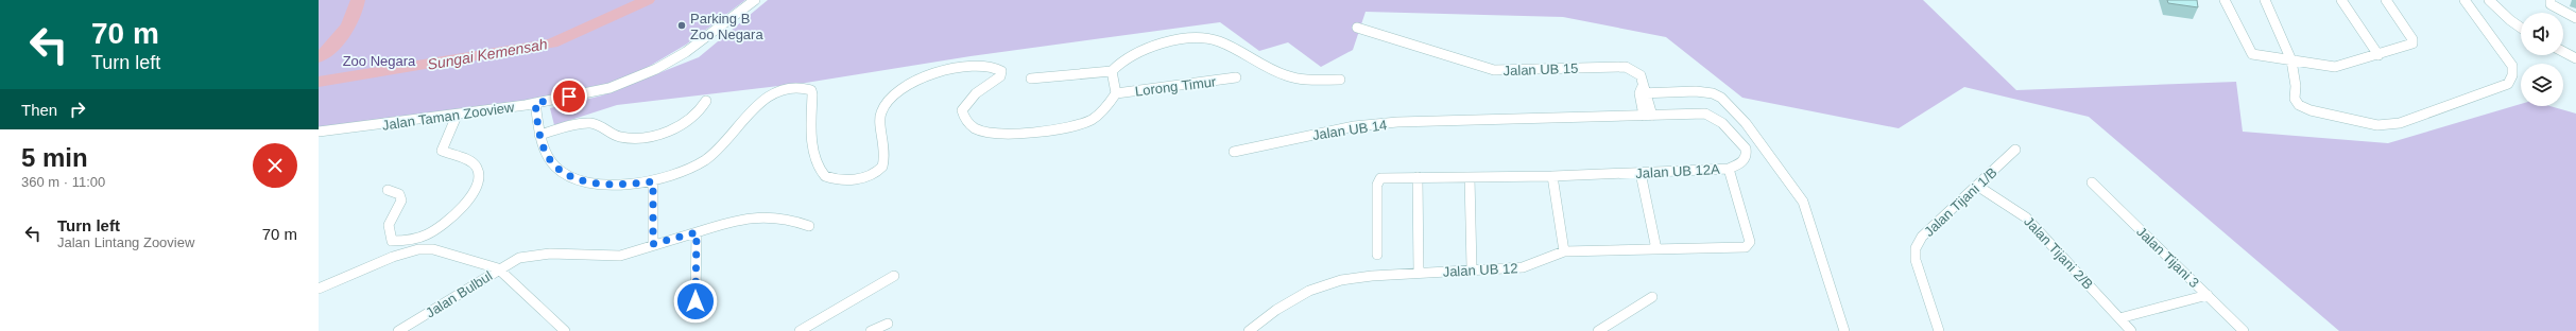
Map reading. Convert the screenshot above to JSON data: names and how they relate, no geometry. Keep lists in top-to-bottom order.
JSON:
{
  "streets": {
    "street": [
      "Jalan UB 15",
      "Lorong Timur",
      "Jalan Taman Zooview",
      "Jalan UB 14",
      "Jalan UB 12A",
      "Jalan Tijani 1/B",
      "Jalan Tijani 2/B",
      "Jalan Tijani 3",
      "Jalan UB 12",
      "Jalan Bulbul"
    ]
  },
  "crossings": [
    ["Jalan UB 15", "Jalan UB 12A"],
    ["Jalan UB 14", "Jalan UB 12A"],
    ["Jalan UB 12A", "Jalan UB 12"],
    ["Jalan Tijani 1/B", "Jalan Tijani 2/B"]
  ],
  "water": ["Sungai Kemensah"],
  "parks": ["Zoo Negara"],
  "places": ["Parking B Zoo Negara"],
  "page": {
    "turn": ["70 m", "Turn left"],
    "then": "Then",
    "heading": ["5 min", "360 m · 11:00"],
    "list": [
      {
        "name": "Turn left",
        "note": "Jalan Lintang Zooview",
        "value": "70 m"
      }
    ]
  }
}
